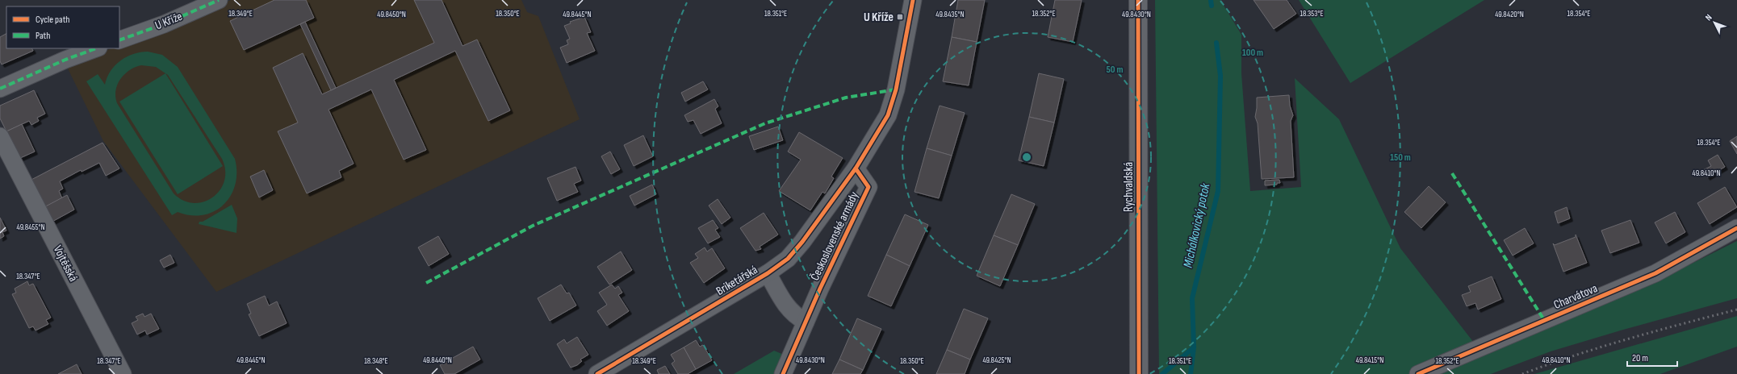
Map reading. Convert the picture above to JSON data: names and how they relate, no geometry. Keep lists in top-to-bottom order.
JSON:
{
  "streets": {
    "street": [
      "U Kříže",
      "Rychvaldská",
      "Československé armády",
      "Vojtěšská",
      "Briketářská",
      "Charvátova"
    ]
  },
  "crossings": [
    ["Československé armády", "Briketářská"]
  ],
  "water": ["Michálkovický potok"],
  "places": {
    "transit": ["U Kříže"]
  },
  "legend": ["Cycle path", "Path"],
  "scale_bar": "20 m",
  "north": "top left",
  "coordinates": [
    "18.349°E",
    "18.350°E",
    "18.351°E",
    "18.352°E",
    "18.353°E",
    "18.354°E",
    "49.8450°N",
    "49.8435°N",
    "49.8430°N",
    "49.8420°N",
    "49.8445°N",
    "49.8410°N",
    "49.8455°N",
    "18.347°E",
    "49.8440°N",
    "49.8425°N",
    "49.8415°N",
    "18.348°E"
  ],
  "rings": ["100 m", "50 m", "150 m"]
}
